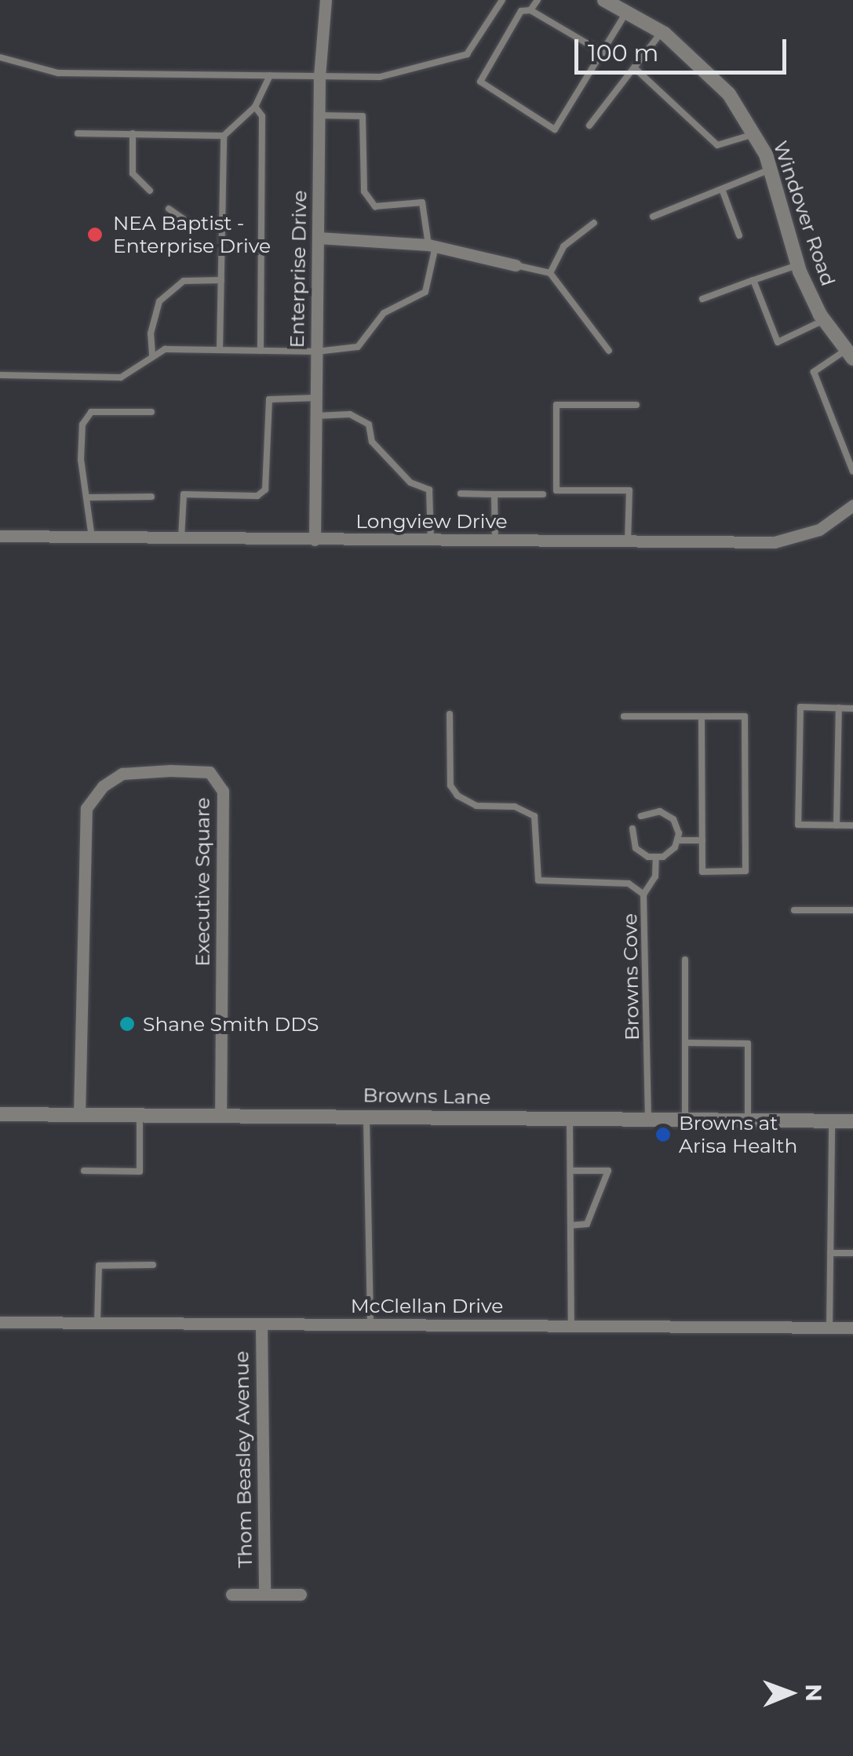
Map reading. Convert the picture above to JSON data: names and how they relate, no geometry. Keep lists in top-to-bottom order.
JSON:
{
  "streets": {
    "street": [
      "Windover Road",
      "Enterprise Drive",
      "Longview Drive",
      "Executive Square",
      "Browns Lane",
      "McClellan Drive",
      "Thom Beasley Avenue"
    ],
    "lane": ["Browns Cove"]
  },
  "crossings": [
    ["Enterprise Drive", "Longview Drive"],
    ["Executive Square", "Browns Lane"],
    ["Browns Cove", "Browns Lane"],
    ["McClellan Drive", "Thom Beasley Avenue"]
  ],
  "places": ["NEA Baptist - Enterprise Drive", "Shane Smith DDS", "Browns at Arisa Health"],
  "scale_bar": "100 m",
  "north": "right"
}
